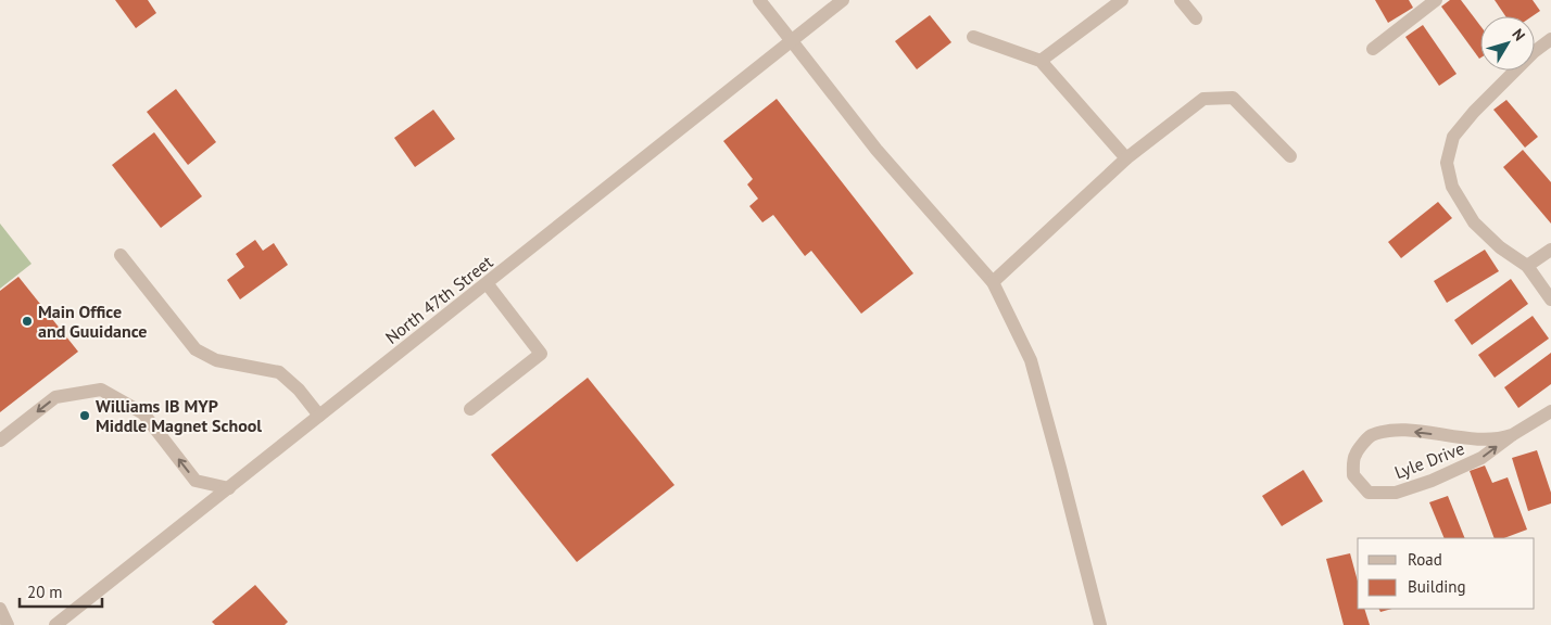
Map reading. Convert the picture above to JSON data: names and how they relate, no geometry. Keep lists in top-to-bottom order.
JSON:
{
  "streets": {
    "street": ["North 47th Street", "Lyle Drive"]
  },
  "places": ["Main Office and Guuidance", "Williams IB MYP Middle Magnet School"],
  "legend": ["Road", "Building"],
  "scale_bar": "20 m",
  "north": "top right"
}
